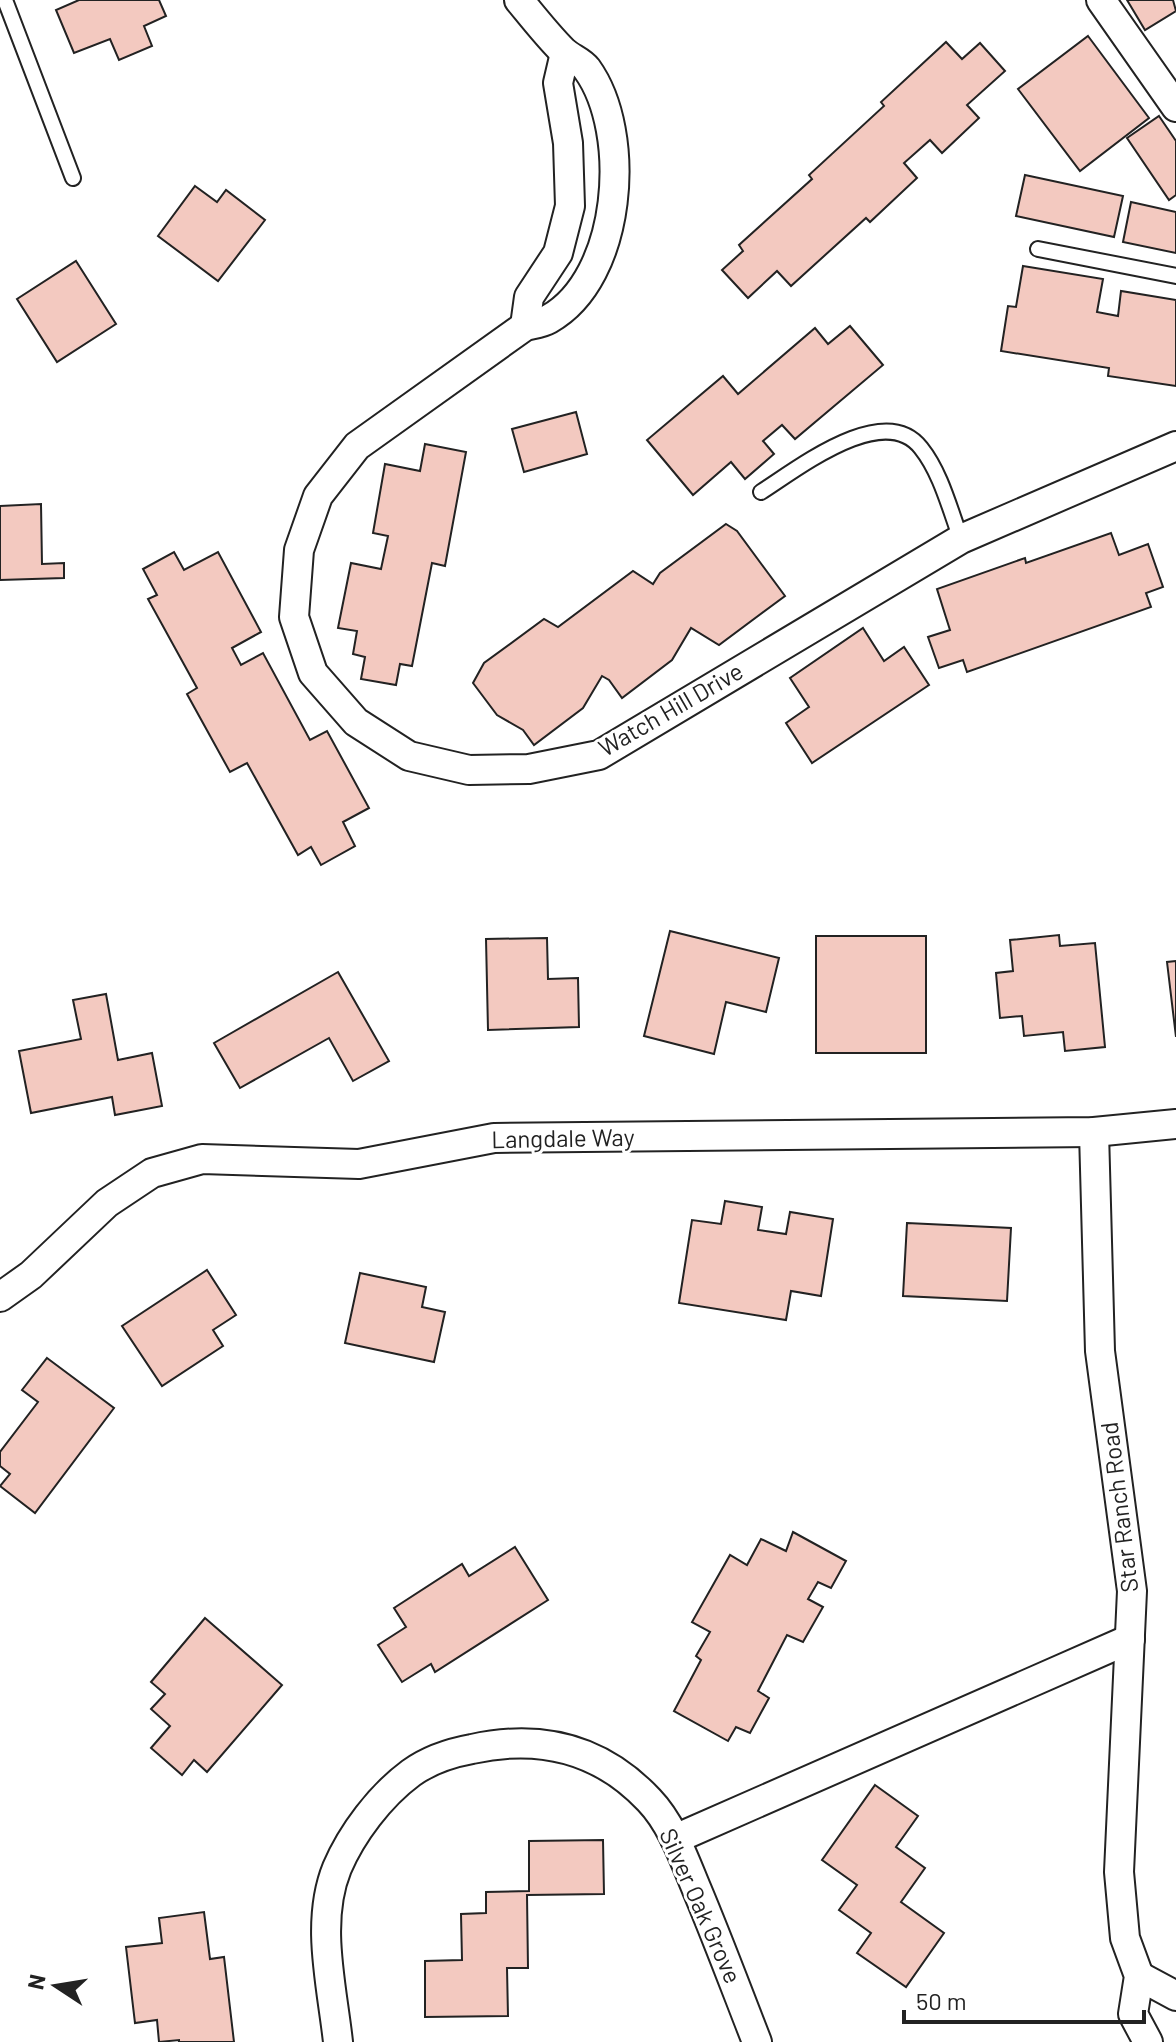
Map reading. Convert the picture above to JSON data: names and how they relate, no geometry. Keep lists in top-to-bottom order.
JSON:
{
  "streets": {
    "street": [
      "Watch Hill Drive",
      "Langdale Way",
      "Star Ranch Road",
      "Silver Oak Grove"
    ]
  },
  "crossings": [
    ["Langdale Way", "Star Ranch Road"]
  ],
  "scale_bar": "50 m",
  "north": "left"
}
